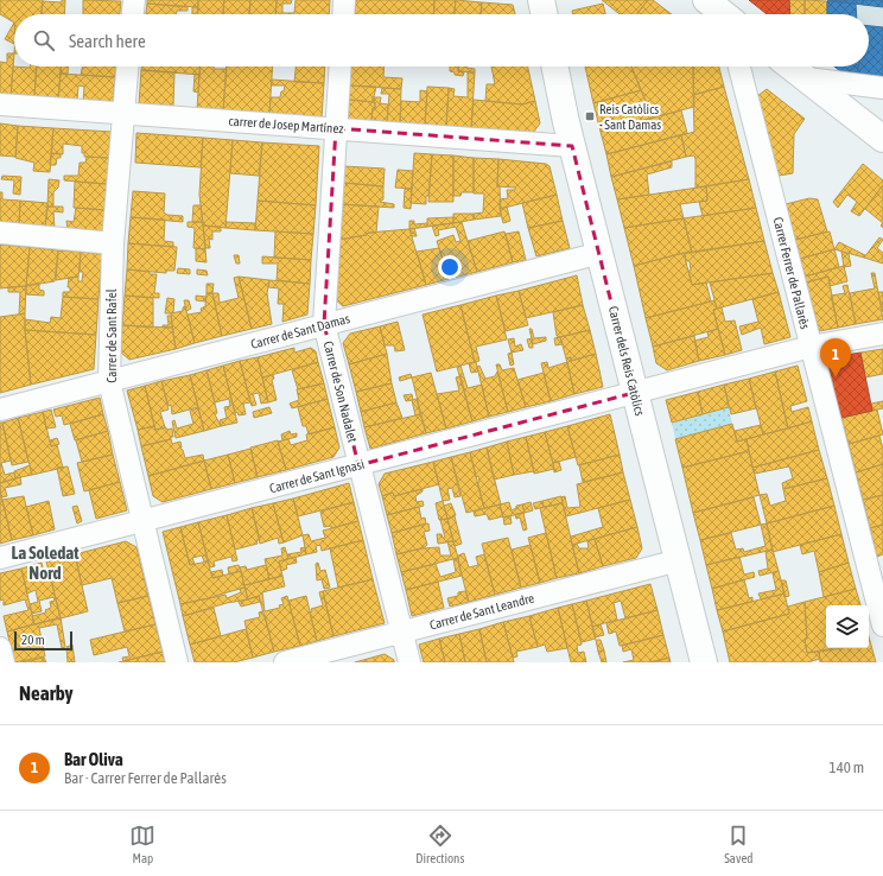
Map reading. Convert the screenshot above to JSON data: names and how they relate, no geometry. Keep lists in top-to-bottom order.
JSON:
{
  "streets": {
    "street": [
      "carrer de Josep Martínez",
      "Carrer Ferrer de Pallarès",
      "Carrer de Sant Damas",
      "Carrer de Sant Rafel",
      "Carrer dels Reis Catòlics",
      "Carrer de Son Nadalet",
      "Carrer de Sant Ignasi",
      "Carrer de Sant Leandre"
    ]
  },
  "crossings": [
    ["carrer de Josep Martínez", "Carrer de Sant Rafel"],
    ["carrer de Josep Martínez", "Carrer dels Reis Catòlics"],
    ["carrer de Josep Martínez", "Carrer de Son Nadalet"],
    ["Carrer Ferrer de Pallarès", "Carrer de Sant Ignasi"],
    ["Carrer de Sant Damas", "Carrer de Sant Rafel"],
    ["Carrer de Sant Damas", "Carrer dels Reis Catòlics"],
    ["Carrer de Sant Damas", "Carrer de Son Nadalet"],
    ["Carrer de Sant Rafel", "Carrer de Sant Ignasi"],
    ["Carrer dels Reis Catòlics", "Carrer de Sant Ignasi"],
    ["Carrer dels Reis Catòlics", "Carrer de Sant Leandre"],
    ["Carrer de Son Nadalet", "Carrer de Sant Ignasi"],
    ["Carrer de Son Nadalet", "Carrer de Sant Leandre"]
  ],
  "districts": ["La Soledat Nord"],
  "places": {
    "transit": ["Reis Catòlics - Sant Damas"]
  },
  "scale_bar": "20 m",
  "page": {
    "search": "Search here",
    "pins": "1",
    "scale": "20 m",
    "heading": "Nearby",
    "list": [
      {
        "mark": "1",
        "name": "Bar Oliva",
        "note": "Bar · Carrer Ferrer de Pallarès",
        "value": "140 m"
      }
    ],
    "nav": ["Map", "Directions", "Saved"]
  }
}
